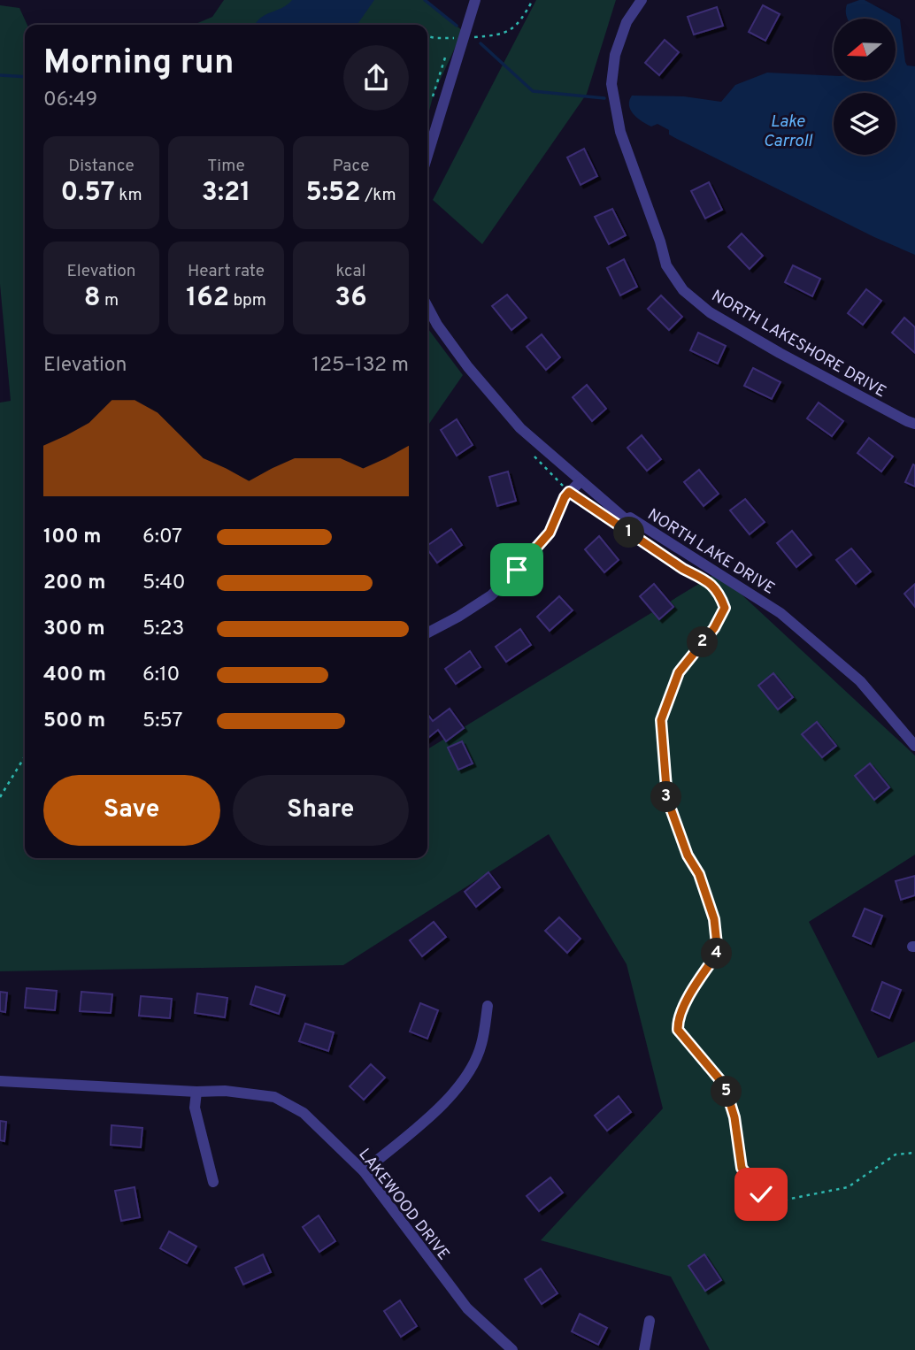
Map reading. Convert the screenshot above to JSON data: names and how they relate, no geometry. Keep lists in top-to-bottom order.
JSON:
{
  "streets": {
    "street": ["NORTH LAKESHORE DRIVE", "NORTH LAKE DRIVE", "LAKEWOOD DRIVE"]
  },
  "water": ["Lake Carroll"],
  "north": "left",
  "page": {
    "heading": ["Morning run", "06:49"],
    "stats": [
      ["Distance", "0.57 km"],
      ["Time", "3:21"],
      ["Pace", "5:52 /km"],
      ["Elevation", "8 m"],
      ["Heart rate", "162 bpm"],
      ["kcal", "36"]
    ],
    "chart": ["Elevation", "125–132 m"],
    "list": [
      {
        "name": "100 m",
        "note": "6:07"
      },
      {
        "name": "200 m",
        "note": "5:40"
      },
      {
        "name": "300 m",
        "note": "5:23"
      },
      {
        "name": "400 m",
        "note": "6:10"
      },
      {
        "name": "500 m",
        "note": "5:57"
      }
    ],
    "pins": [
      "1",
      "2",
      "3",
      "4",
      "5"
    ],
    "buttons": ["Save", "Share"]
  }
}
